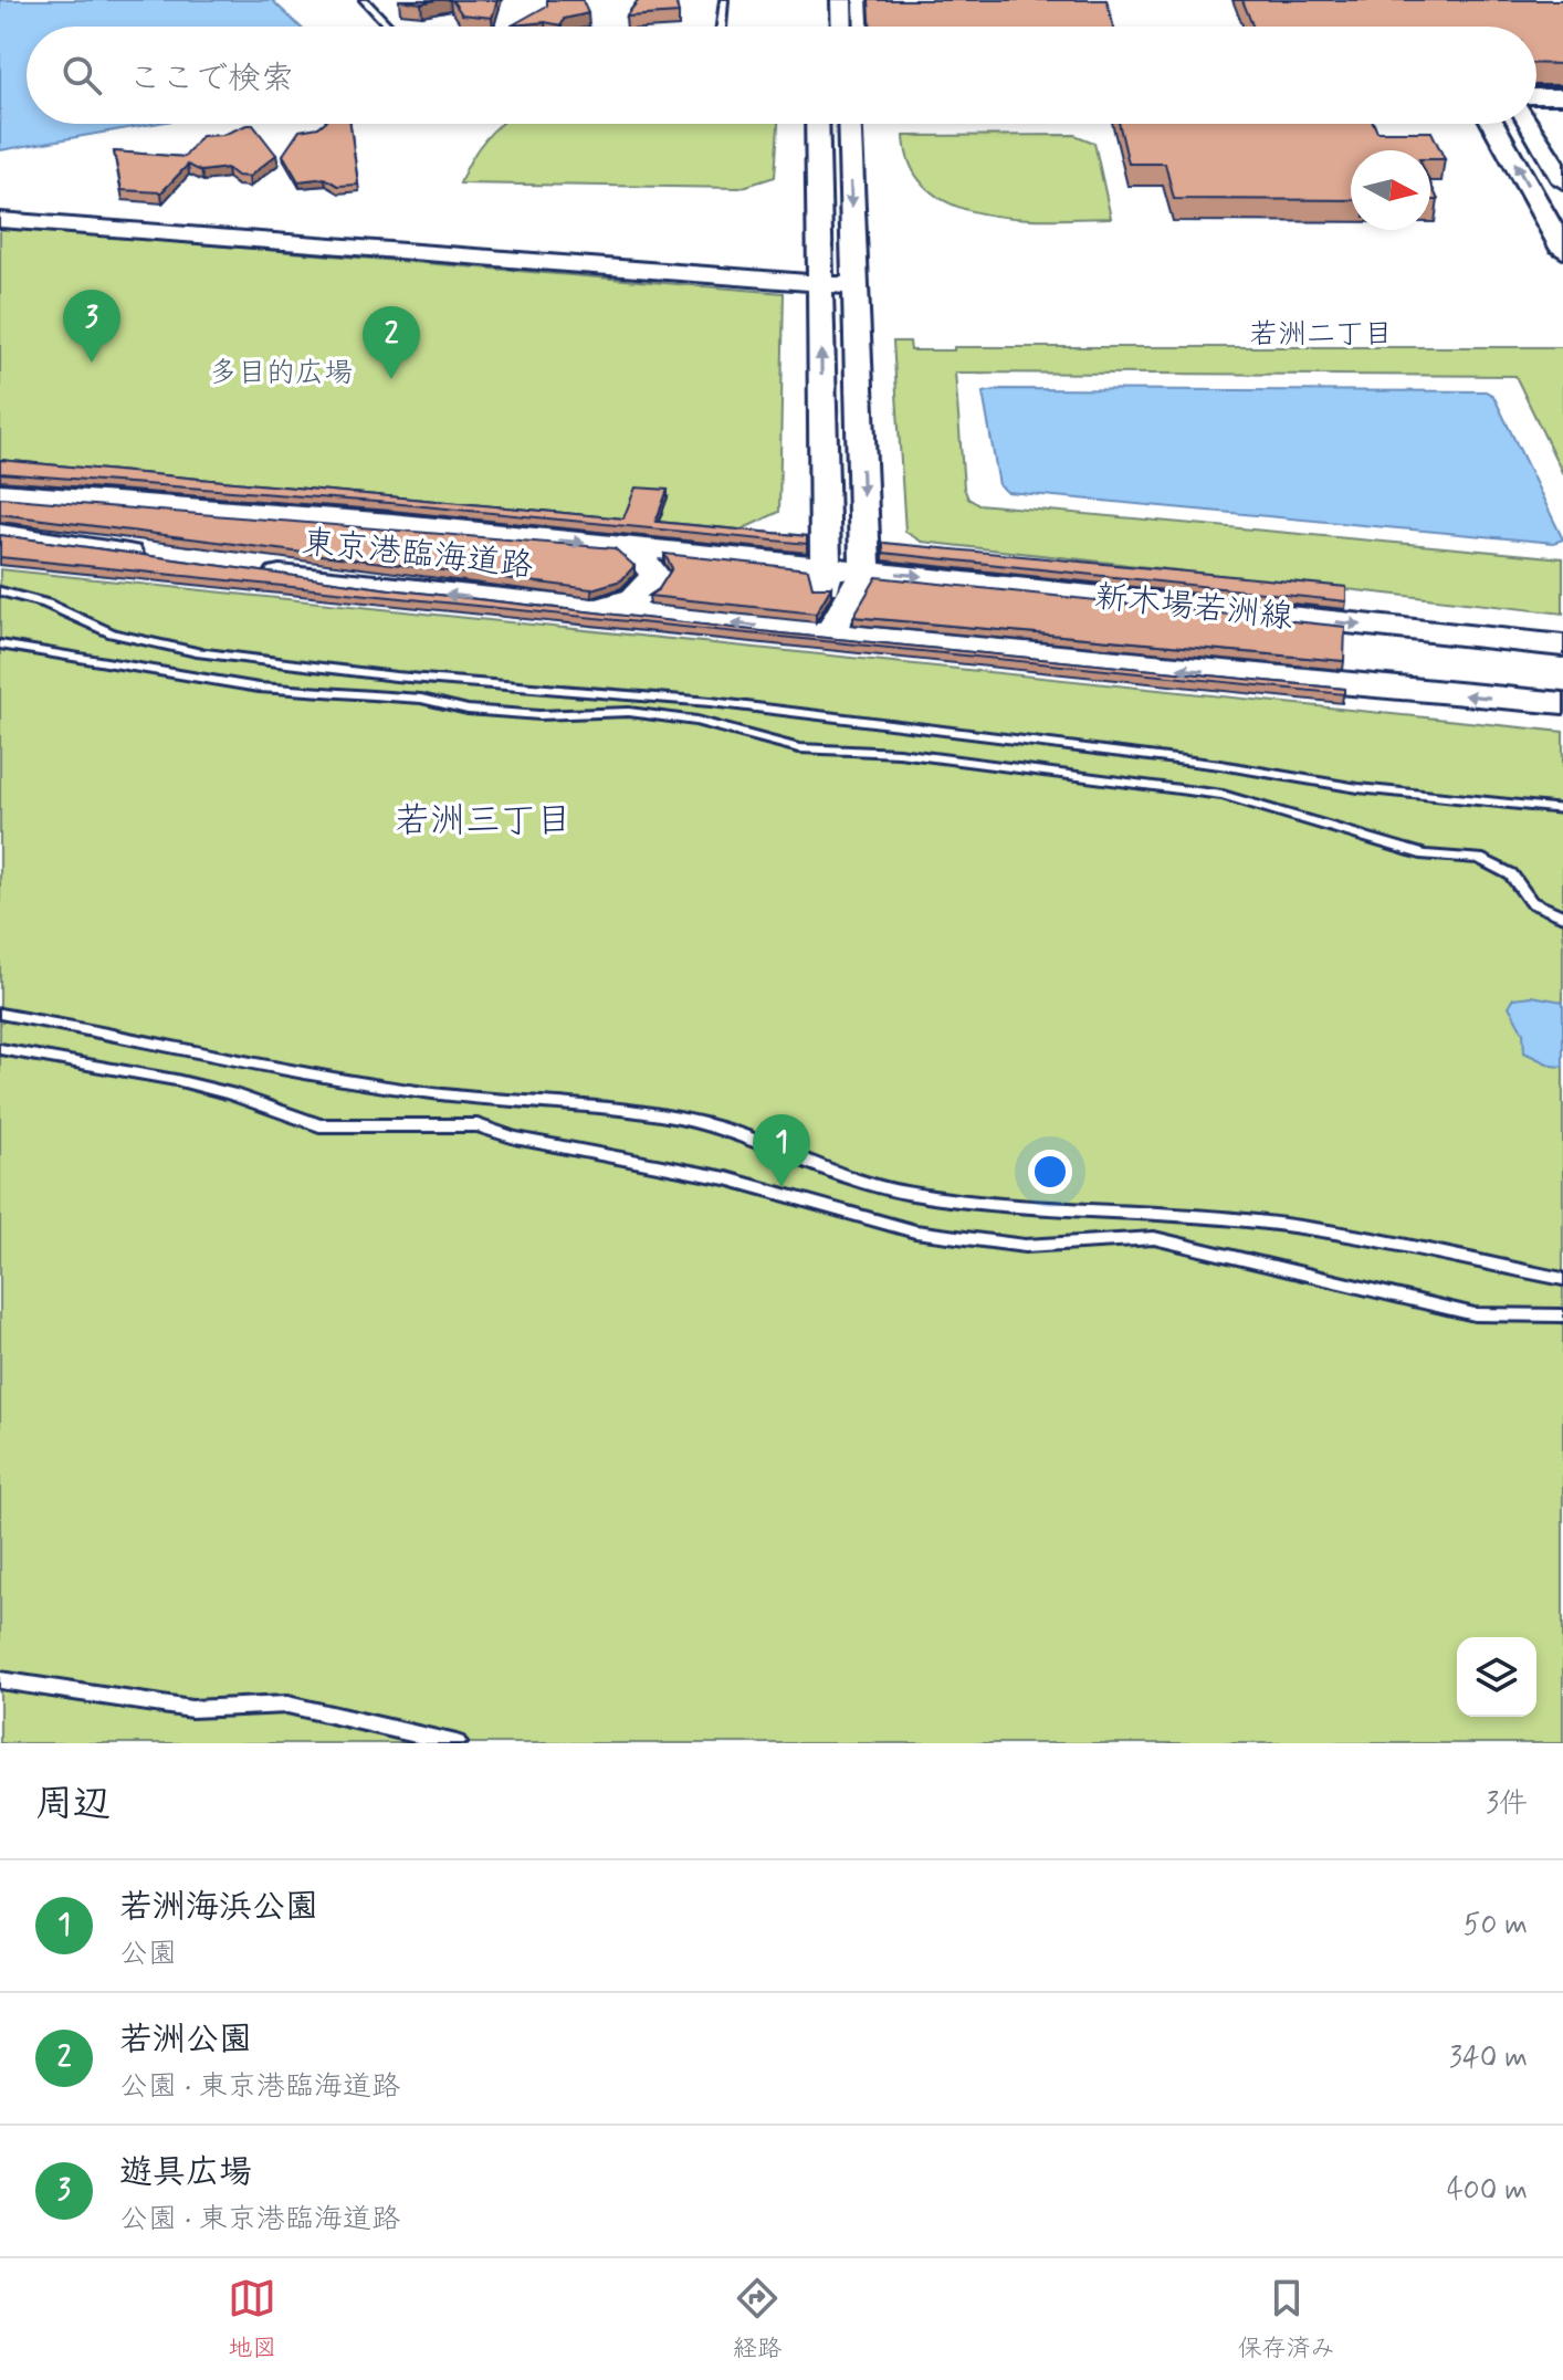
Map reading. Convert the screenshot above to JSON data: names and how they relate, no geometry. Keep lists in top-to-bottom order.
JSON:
{
  "streets": {
    "street": ["東京港臨海道路", "新木場若洲線"]
  },
  "crossings": [
    ["東京港臨海道路", "新木場若洲線"]
  ],
  "districts": ["若洲二丁目", "若洲三丁目"],
  "parks": ["多目的広場"],
  "north": "right",
  "page": {
    "search": "ここで検索",
    "pins": ["3", "2", "1"],
    "heading": ["周辺", "3件"],
    "list": [
      {
        "mark": "1",
        "name": "若洲海浜公園",
        "note": "公園",
        "value": "50 m"
      },
      {
        "mark": "2",
        "name": "若洲公園",
        "note": "公園 · 東京港臨海道路",
        "value": "340 m"
      },
      {
        "mark": "3",
        "name": "遊具広場",
        "note": "公園 · 東京港臨海道路",
        "value": "400 m"
      }
    ],
    "nav": ["地図", "経路", "保存済み"]
  }
}
